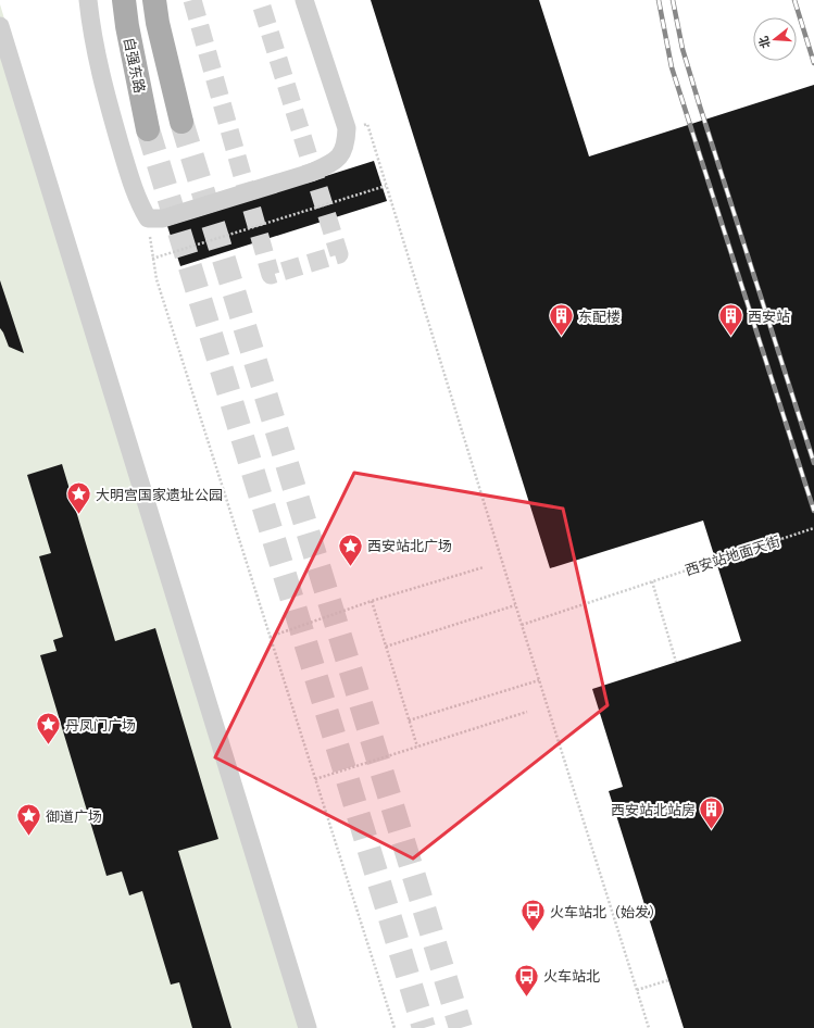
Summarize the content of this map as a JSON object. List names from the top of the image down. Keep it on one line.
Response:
{"streets":{"main road":["自强东路"],"path":["西安站地面天街"]},"places":{"building":["东配楼","西安站","西安站北站房"],"place":["大明宫国家遗址公园","西安站北广场","丹凤门广场","御道广场"],"bus stop":["火车站北（始发）","火车站北"]},"north":"left"}
